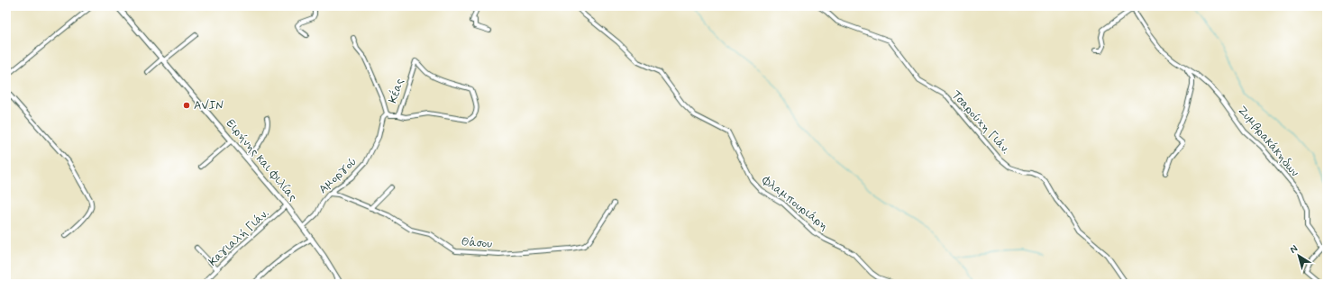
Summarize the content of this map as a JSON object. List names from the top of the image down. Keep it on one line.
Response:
{"streets":{"street":["Κέας","Τσαρούχη Γιάν.","Ζυμβρακάκηδων","Ειρήνης και Φιλίας","Αμοργού","Φλαμπουριάρη","Καγιαλή Γιάν.","Θάσου"]},"crossings":[["Κέας","Αμοργού"],["Ειρήνης και Φιλίας","Αμοργού"],["Ειρήνης και Φιλίας","Καγιαλή Γιάν."],["Αμοργού","Θάσου"]],"places":["AVIN"],"north":"top left"}
